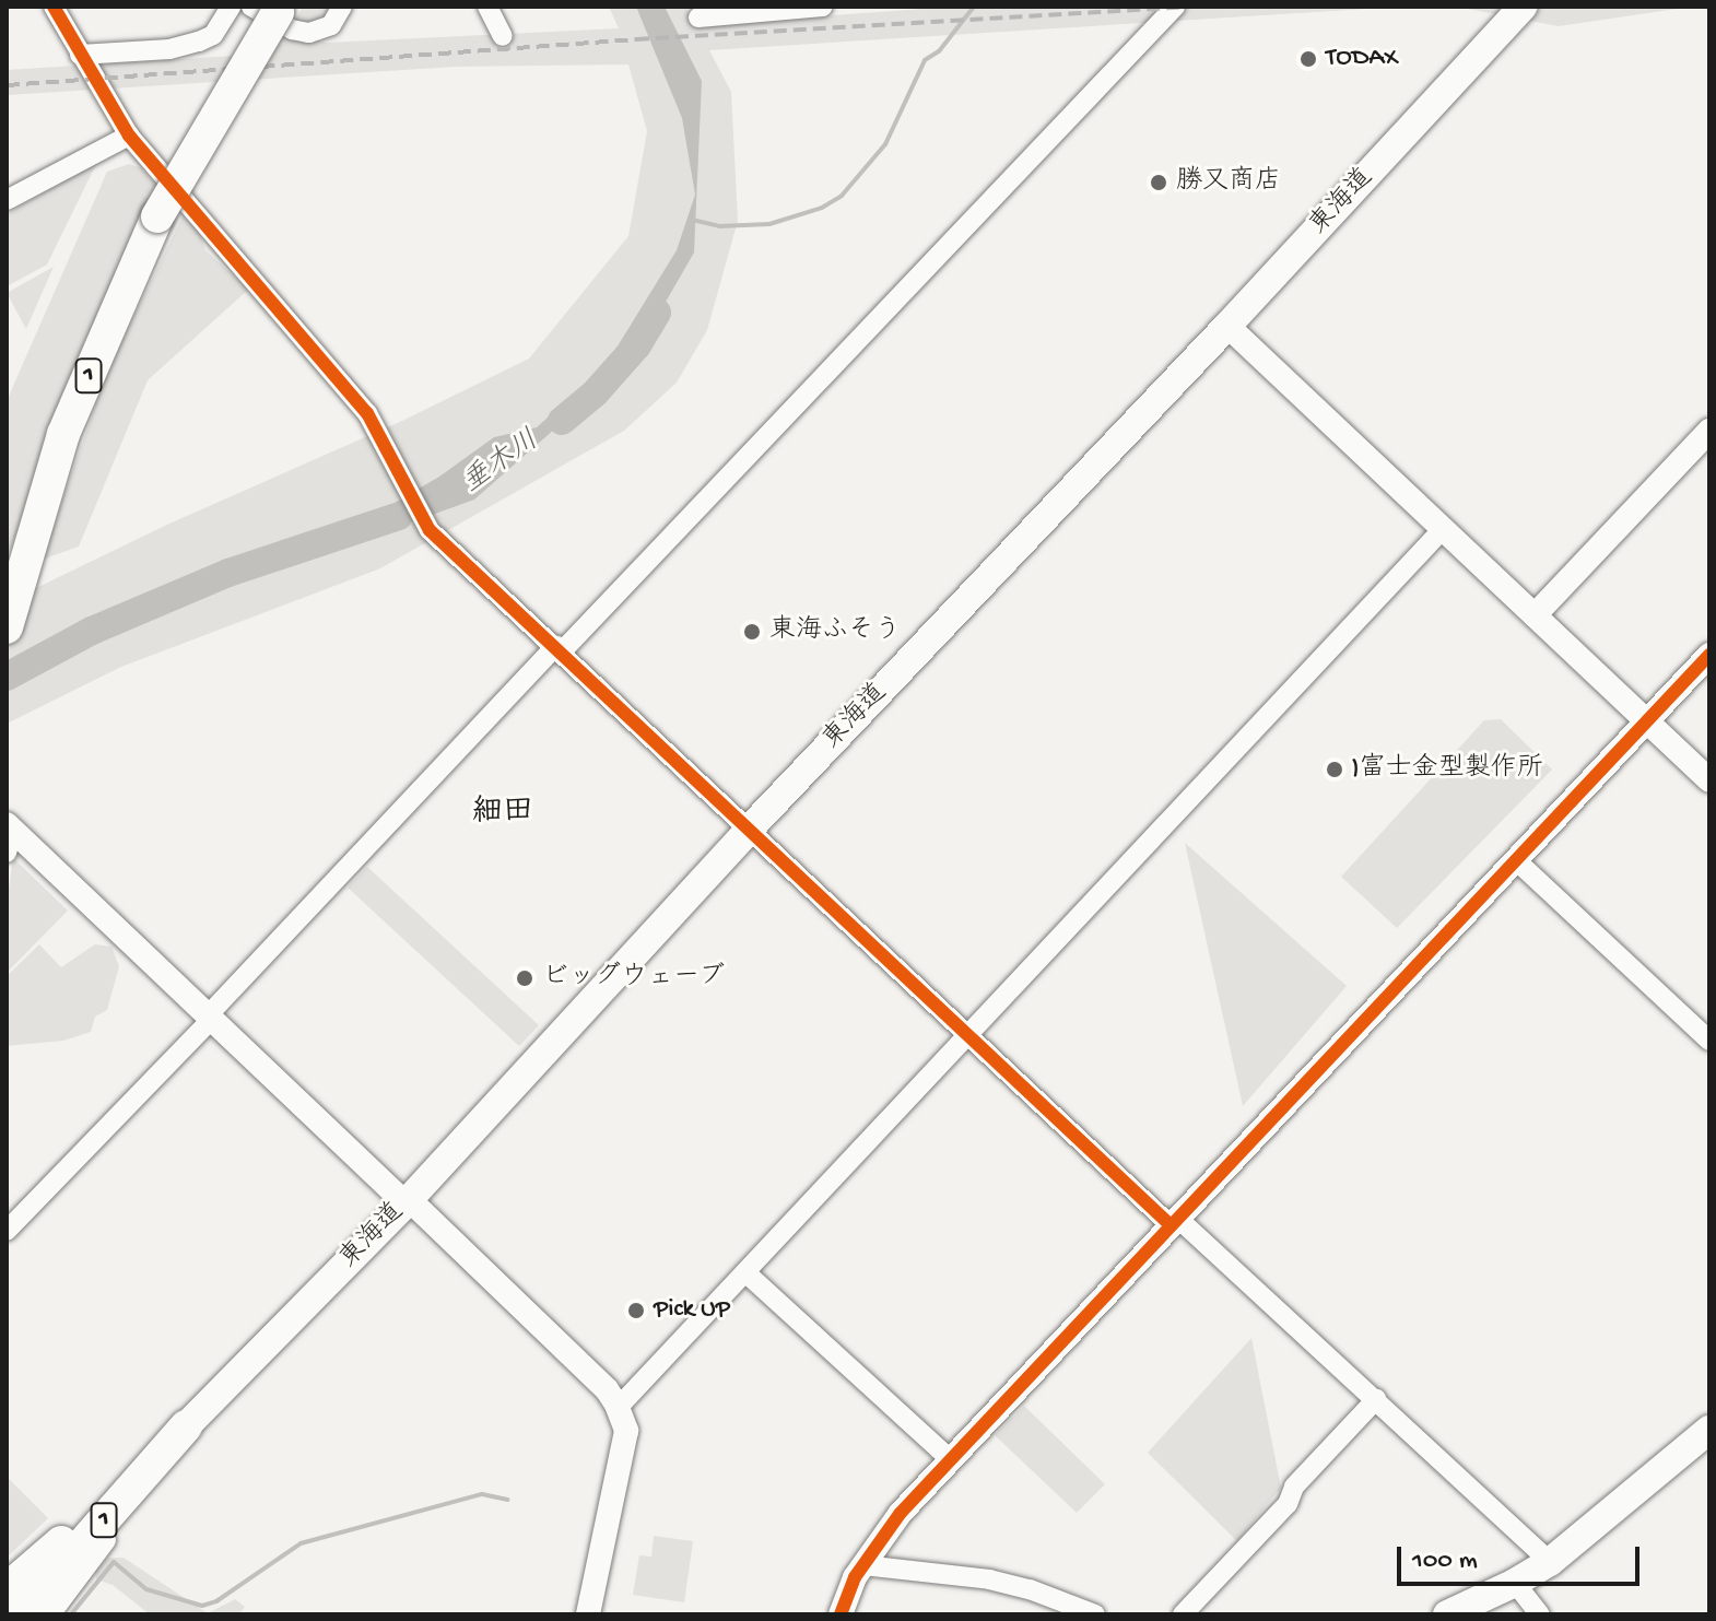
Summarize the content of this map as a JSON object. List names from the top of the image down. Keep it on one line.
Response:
{"streets":{"highway":["1"],"main road":["東海道"]},"crossings":[["東海道","1"]],"districts":["細田"],"water":["垂木川"],"places":["TODAX","勝又商店","東海ふそう",")富士金型製作所","ビッグウェーブ","Pick UP"],"scale_bar":"100 m"}
